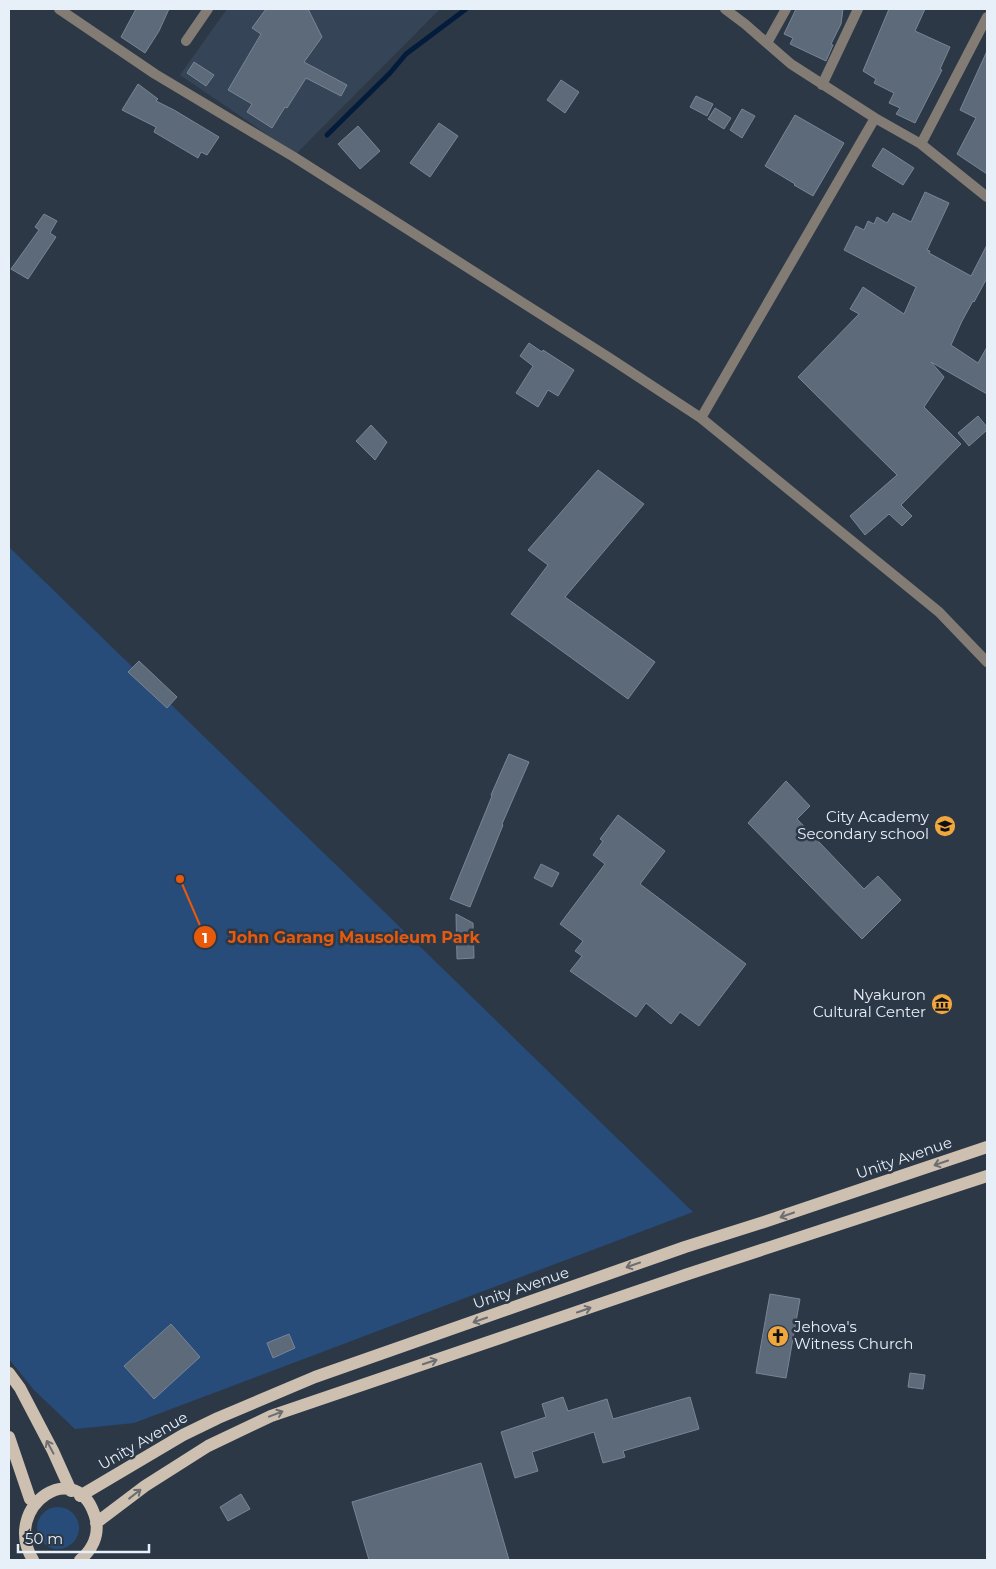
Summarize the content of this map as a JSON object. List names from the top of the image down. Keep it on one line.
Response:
{"streets":{"main road":["Unity Avenue"]},"places":{"school or university":["City Academy Secondary school"],"other":["John Garang Mausoleum Park"],"museum":["Nyakuron Cultural Center"],"church":["Jehova's Witness Church"]},"scale_bar":"50 m"}
